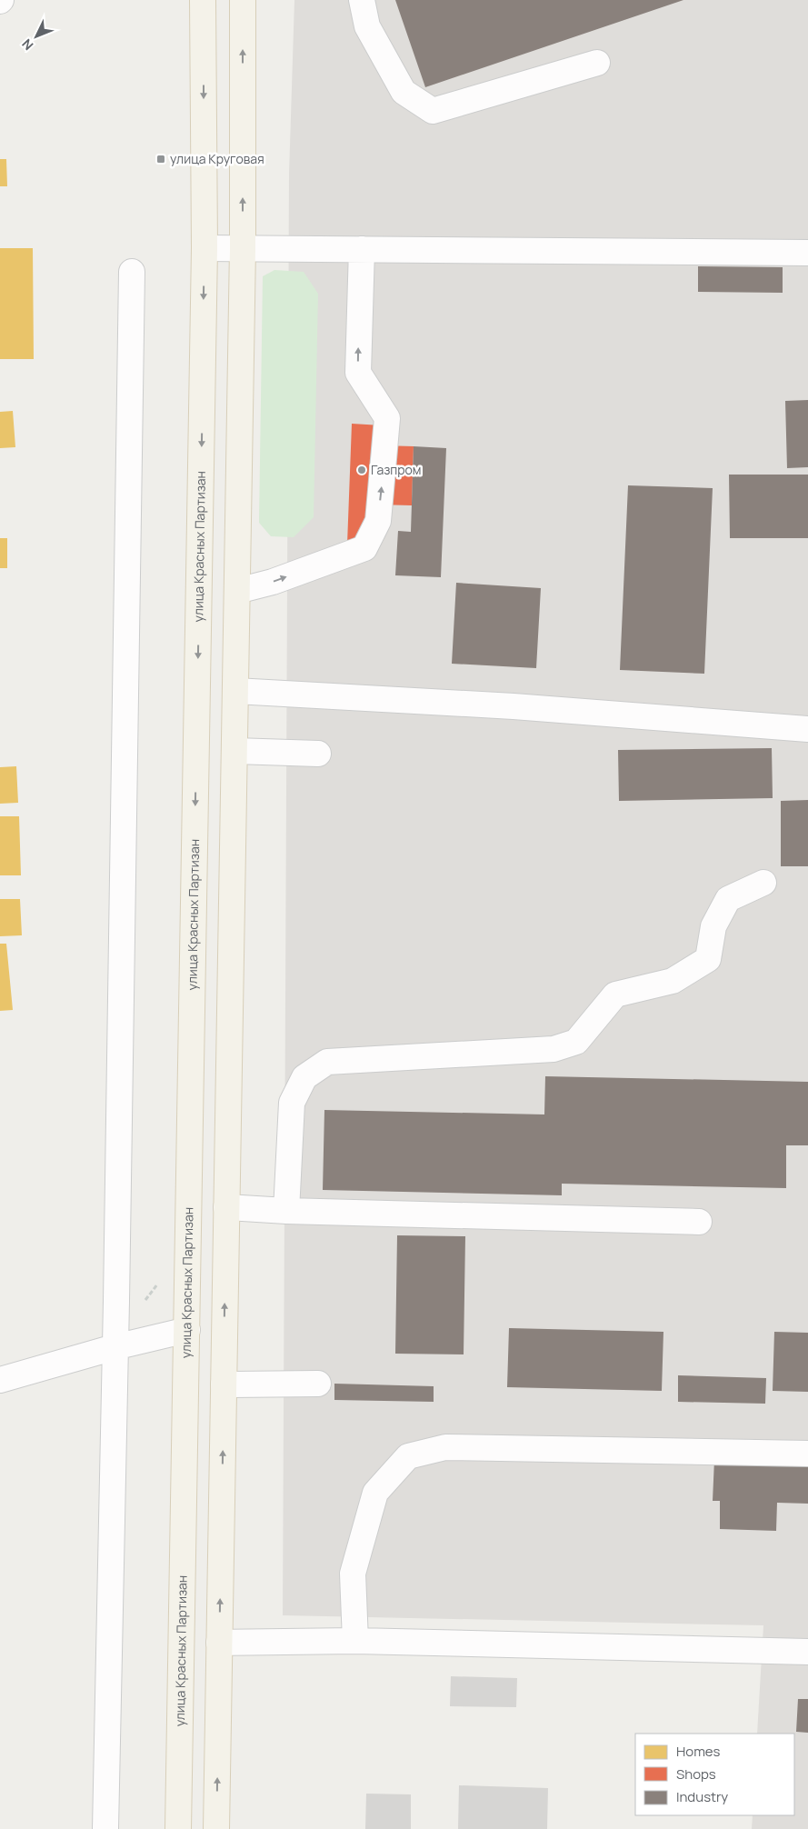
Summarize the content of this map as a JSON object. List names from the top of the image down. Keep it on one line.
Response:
{"streets":{"main road":["улица Красных Партизан"]},"places":{"transit":["улица Круговая"],"other":["Газпром"]},"legend":["Homes","Shops","Industry"],"north":"bottom left"}
